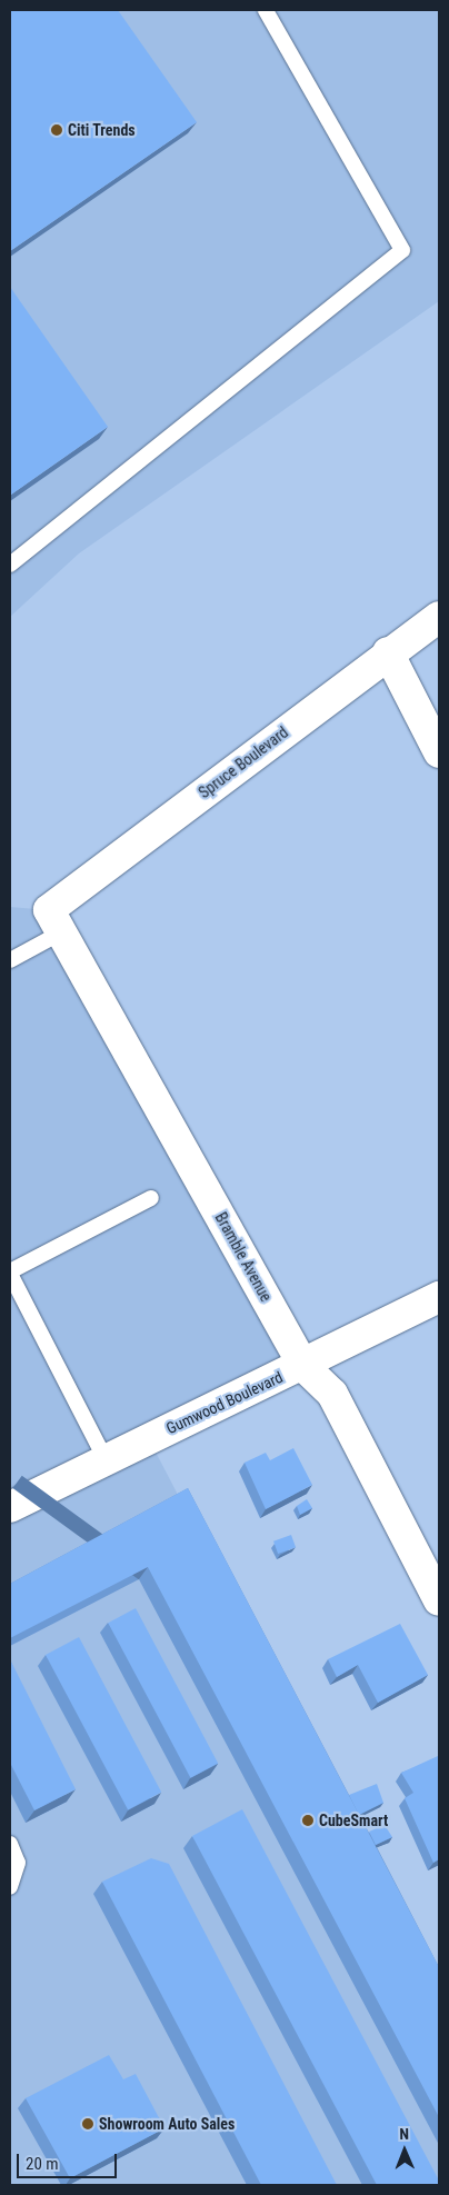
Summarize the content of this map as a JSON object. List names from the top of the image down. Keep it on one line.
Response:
{"streets":{"street":["Spruce Boulevard","Bramble Avenue","Gumwood Boulevard"]},"crossings":[["Spruce Boulevard","Bramble Avenue"],["Bramble Avenue","Gumwood Boulevard"]],"places":["Citi Trends","CubeSmart","Showroom Auto Sales"],"scale_bar":"20 m","north":"top"}
